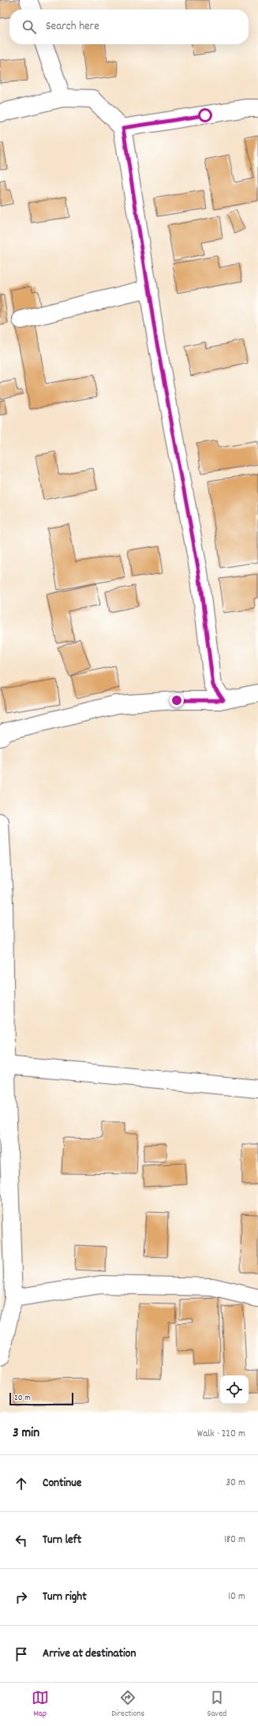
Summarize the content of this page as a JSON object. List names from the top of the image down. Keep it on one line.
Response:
{"scale_bar":"20 m","page":{"search":"Search here","scale":"20 m","heading":["3 min","Walk · 220 m"],"list":[["Continue","30 m"],["Turn left","180 m"],["Turn right","10 m"],"Arrive at destination"],"nav":["Map","Directions","Saved"]}}
